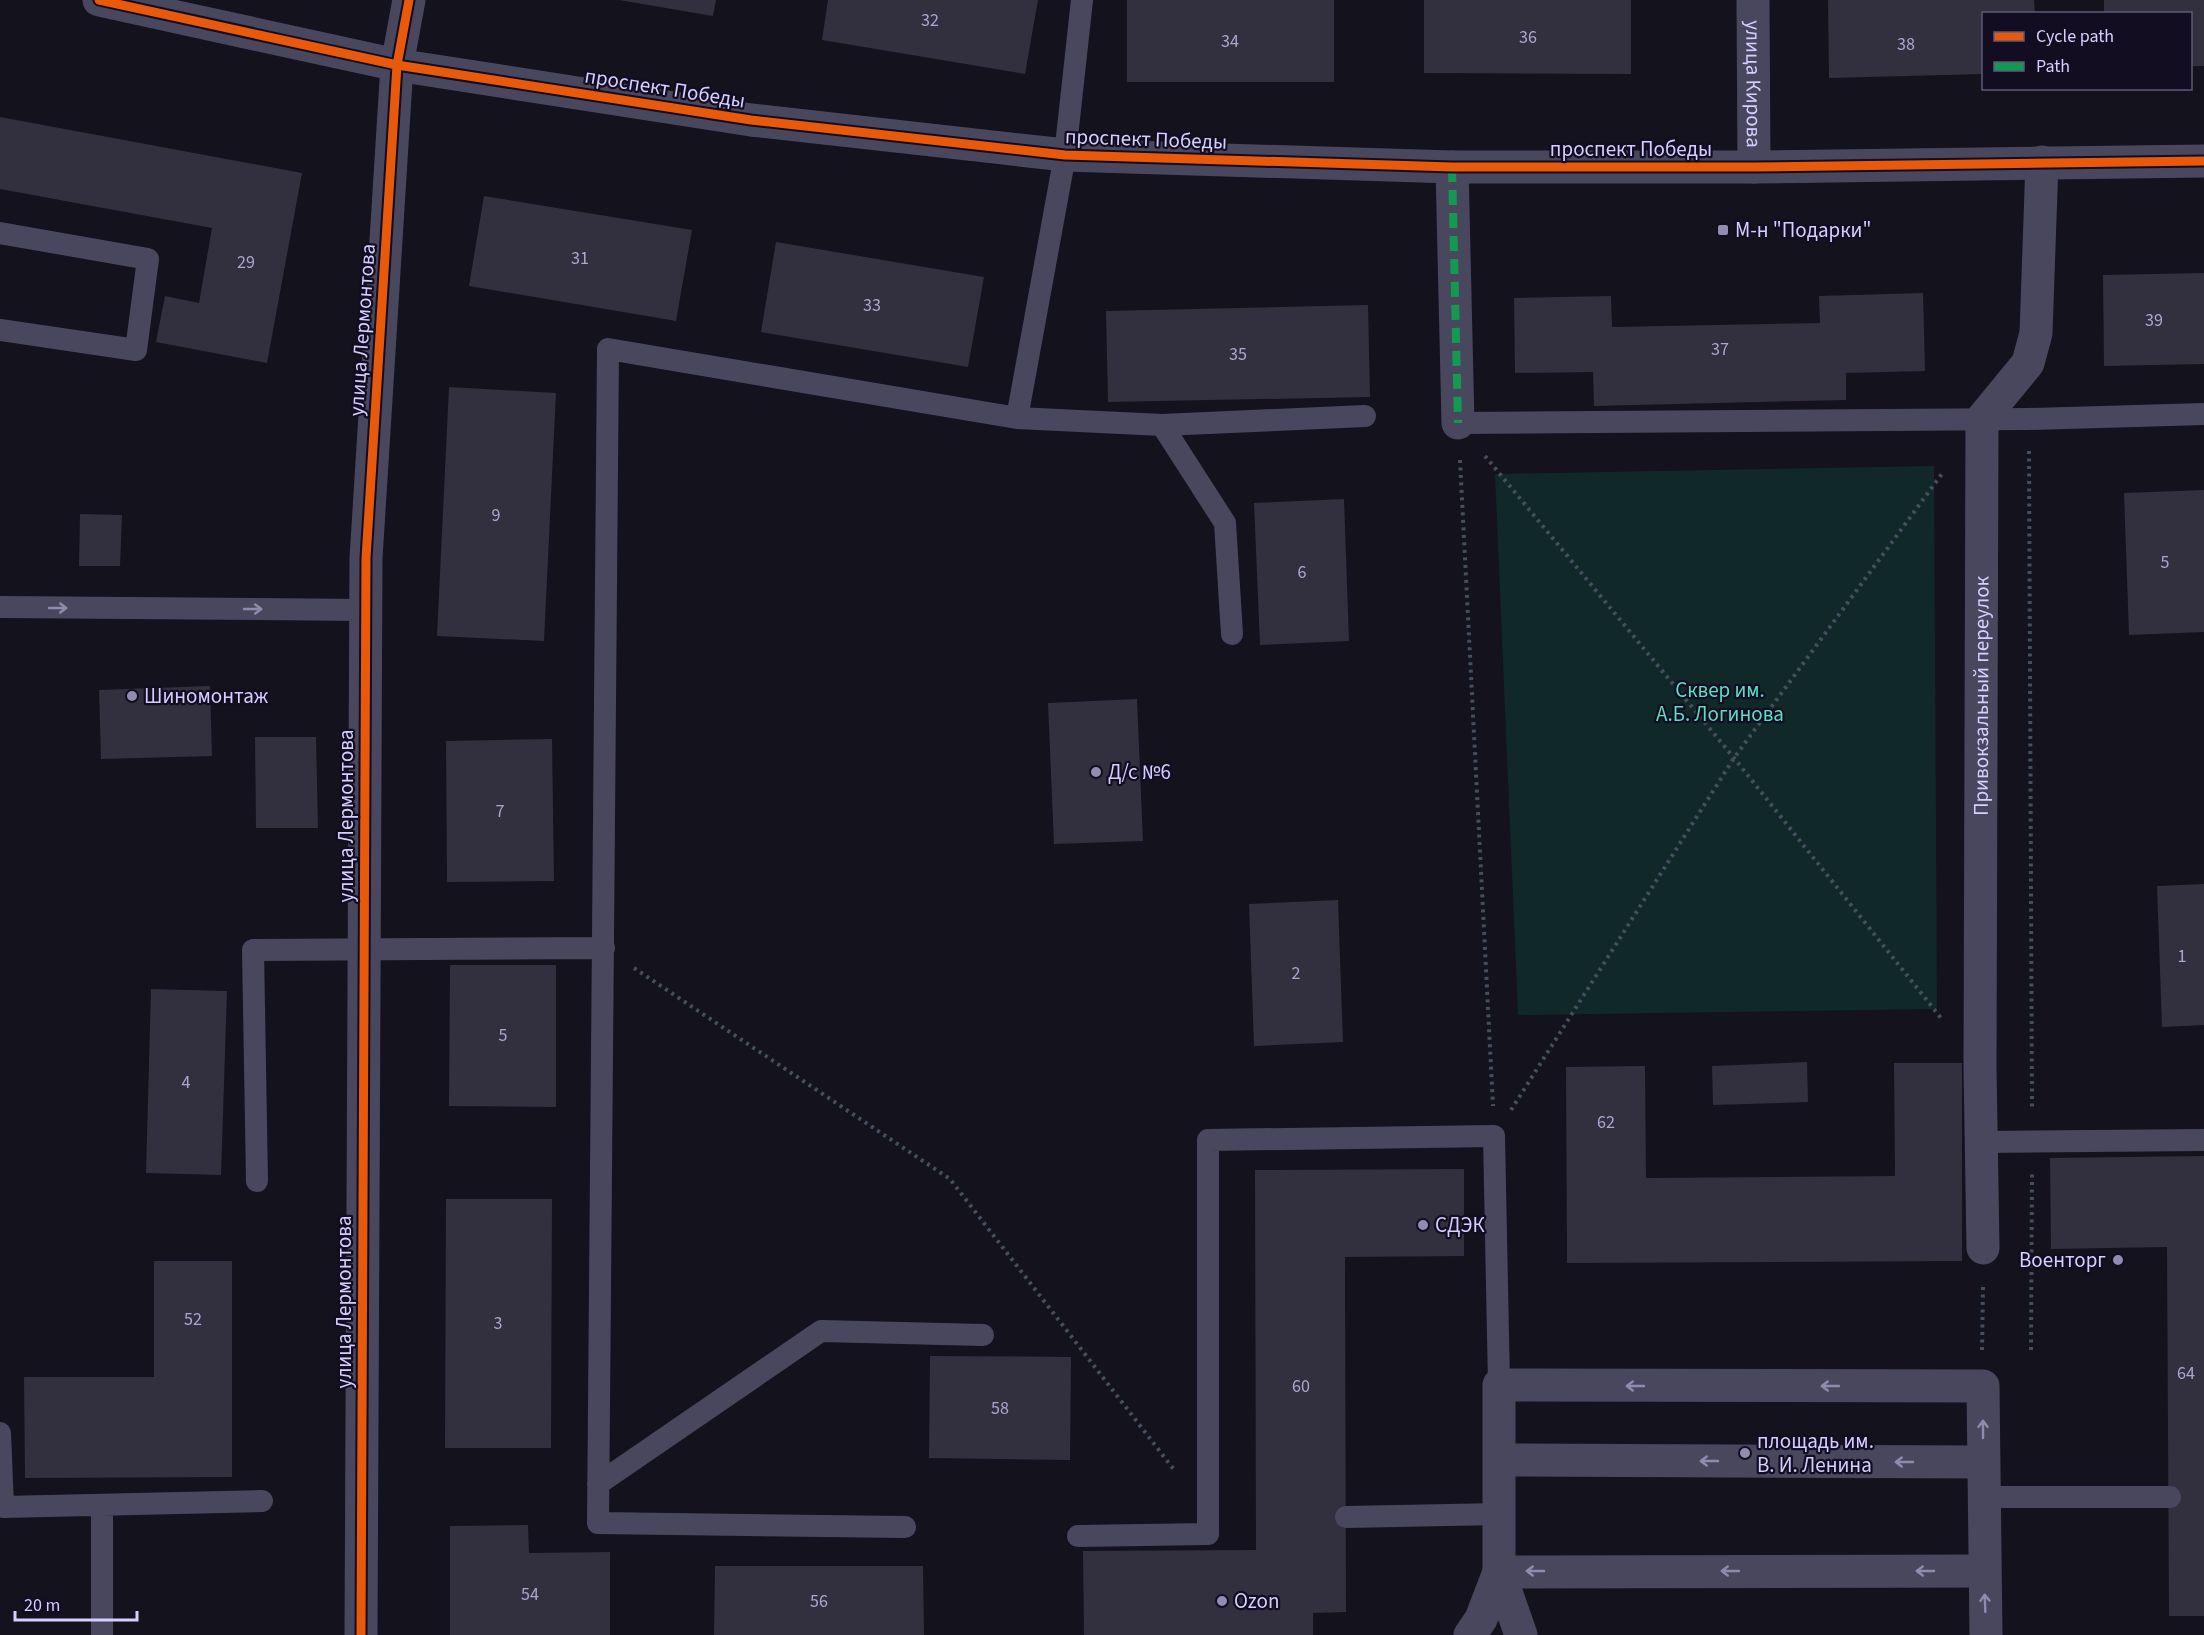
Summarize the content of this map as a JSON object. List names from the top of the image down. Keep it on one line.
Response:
{"streets":{"street":["улица Кирова","проспект Победы","улица Лермонтова","Привокзальный переулок"]},"crossings":[["улица Кирова","проспект Победы"],["проспект Победы","улица Лермонтова"]],"parks":["Сквер им. А.Б. Логинова"],"places":{"transit":["М-н \"Подарки\""],"other":["Шиномонтаж","Д/с №6","СДЭК","Военторг","площадь им. В. И. Ленина","Ozon"]},"house_numbers":["32","36","34","38","31","29","33","39","37","35","9","5","6","7","1","2","5","4","62","52","3","64","60","58","54","56"],"legend":["Cycle path","Path"],"scale_bar":"20 m"}
